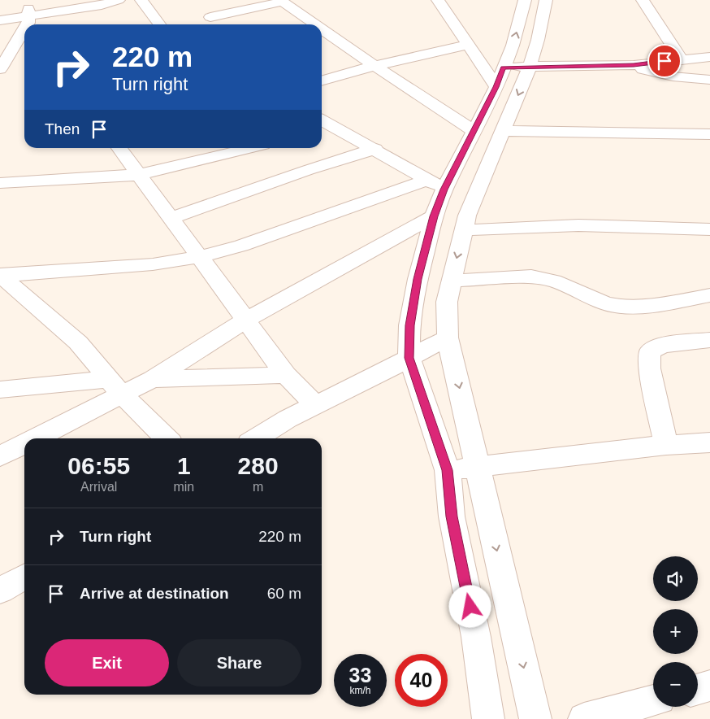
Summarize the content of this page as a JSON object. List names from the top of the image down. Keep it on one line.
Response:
{"page":{"turn":["220 m","Turn right"],"then":"Then","eta":["06:55","Arrival","1","min","280","m"],"list":[{"name":"Turn right","value":"220 m"},{"name":"Arrive at destination","value":"60 m"}],"map_buttons":["+","−"],"buttons":["Exit","Share"],"speed":"33 km/h","limit":"40"}}
